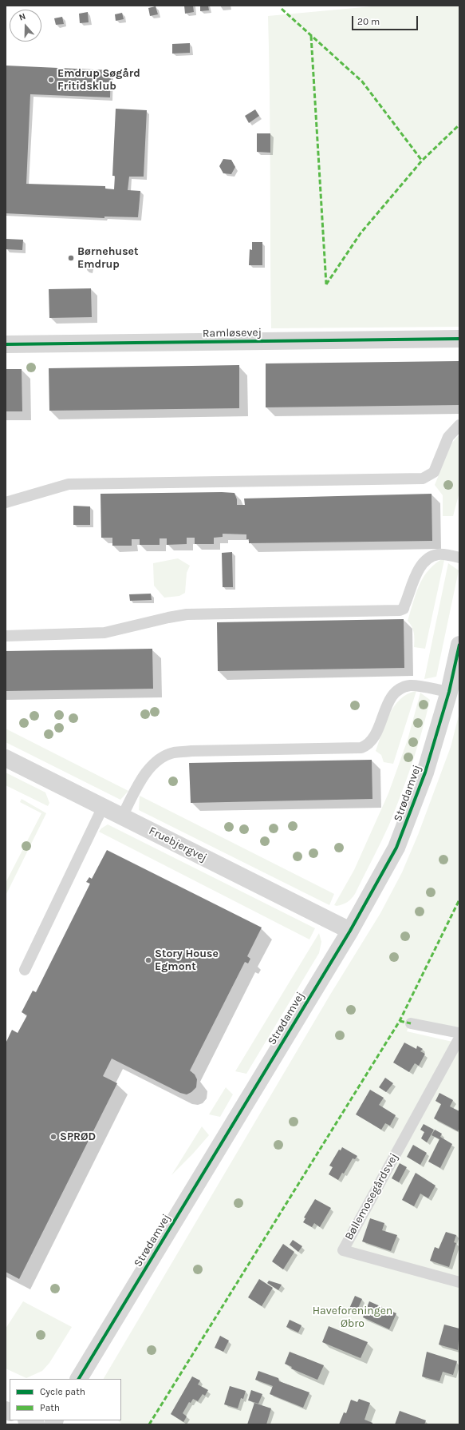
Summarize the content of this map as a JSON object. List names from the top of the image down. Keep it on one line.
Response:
{"streets":{"street":["Ramløsevej","Strødamvej","Fruebjergvej"],"lane":["Bøllemosegårdsvej"]},"crossings":[["Strødamvej","Fruebjergvej"]],"parks":["Haveforeningen Øbro"],"places":["Emdrup Søgård Fritidsklub","Børnehuset Emdrup","Story House Egmont","SPRØD"],"legend":["Cycle path","Path"],"scale_bar":"20 m","north":"top"}
